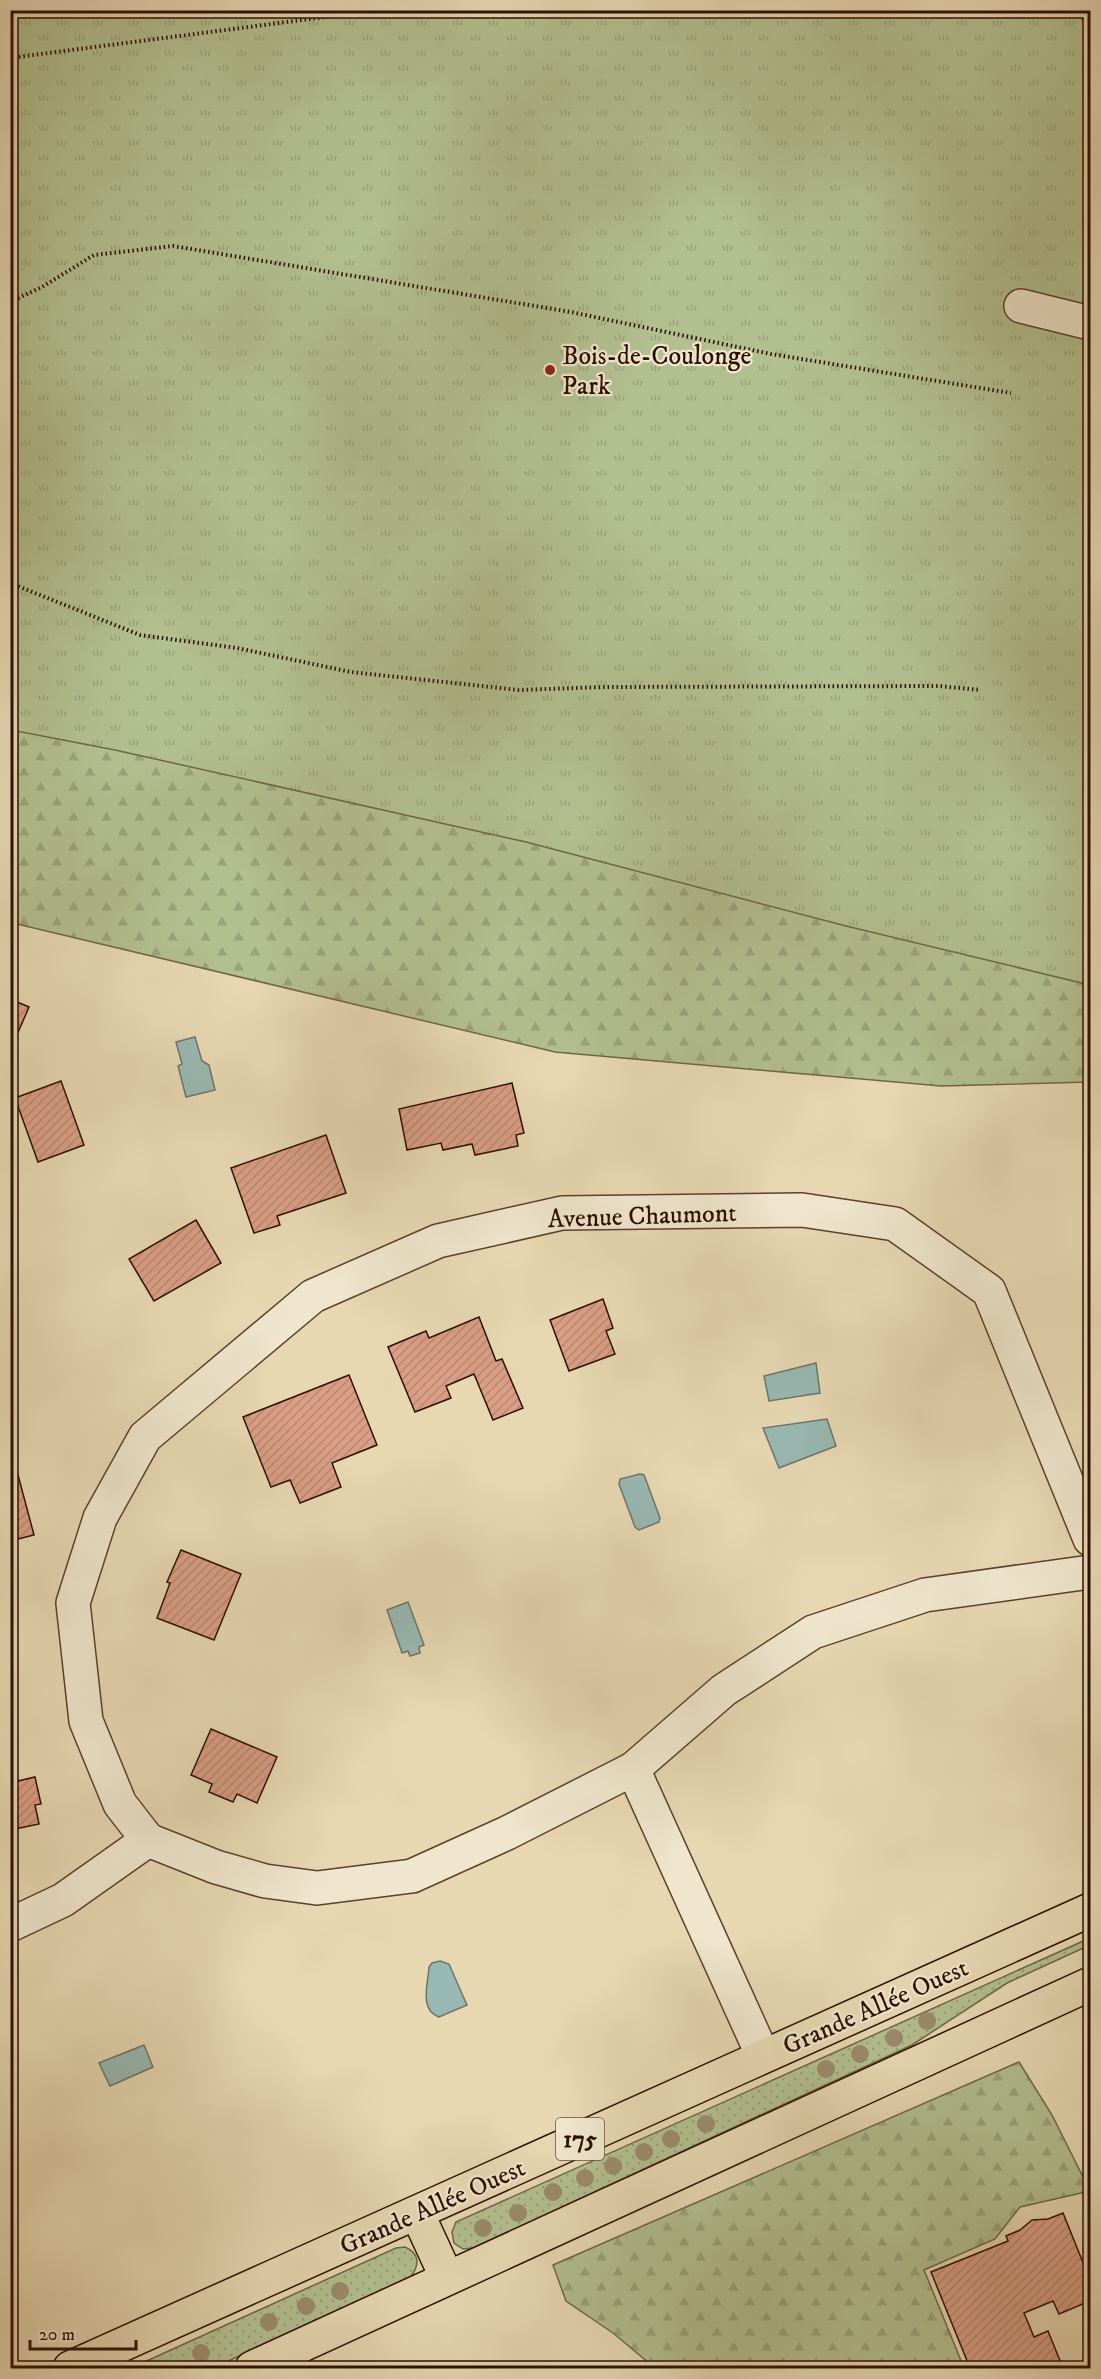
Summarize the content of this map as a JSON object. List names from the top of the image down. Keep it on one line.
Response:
{"streets":{"main road":["Grande Allée Ouest","175"],"street":["Avenue Chaumont"]},"places":["Bois-de-Coulonge Park"],"scale_bar":"20 m"}
